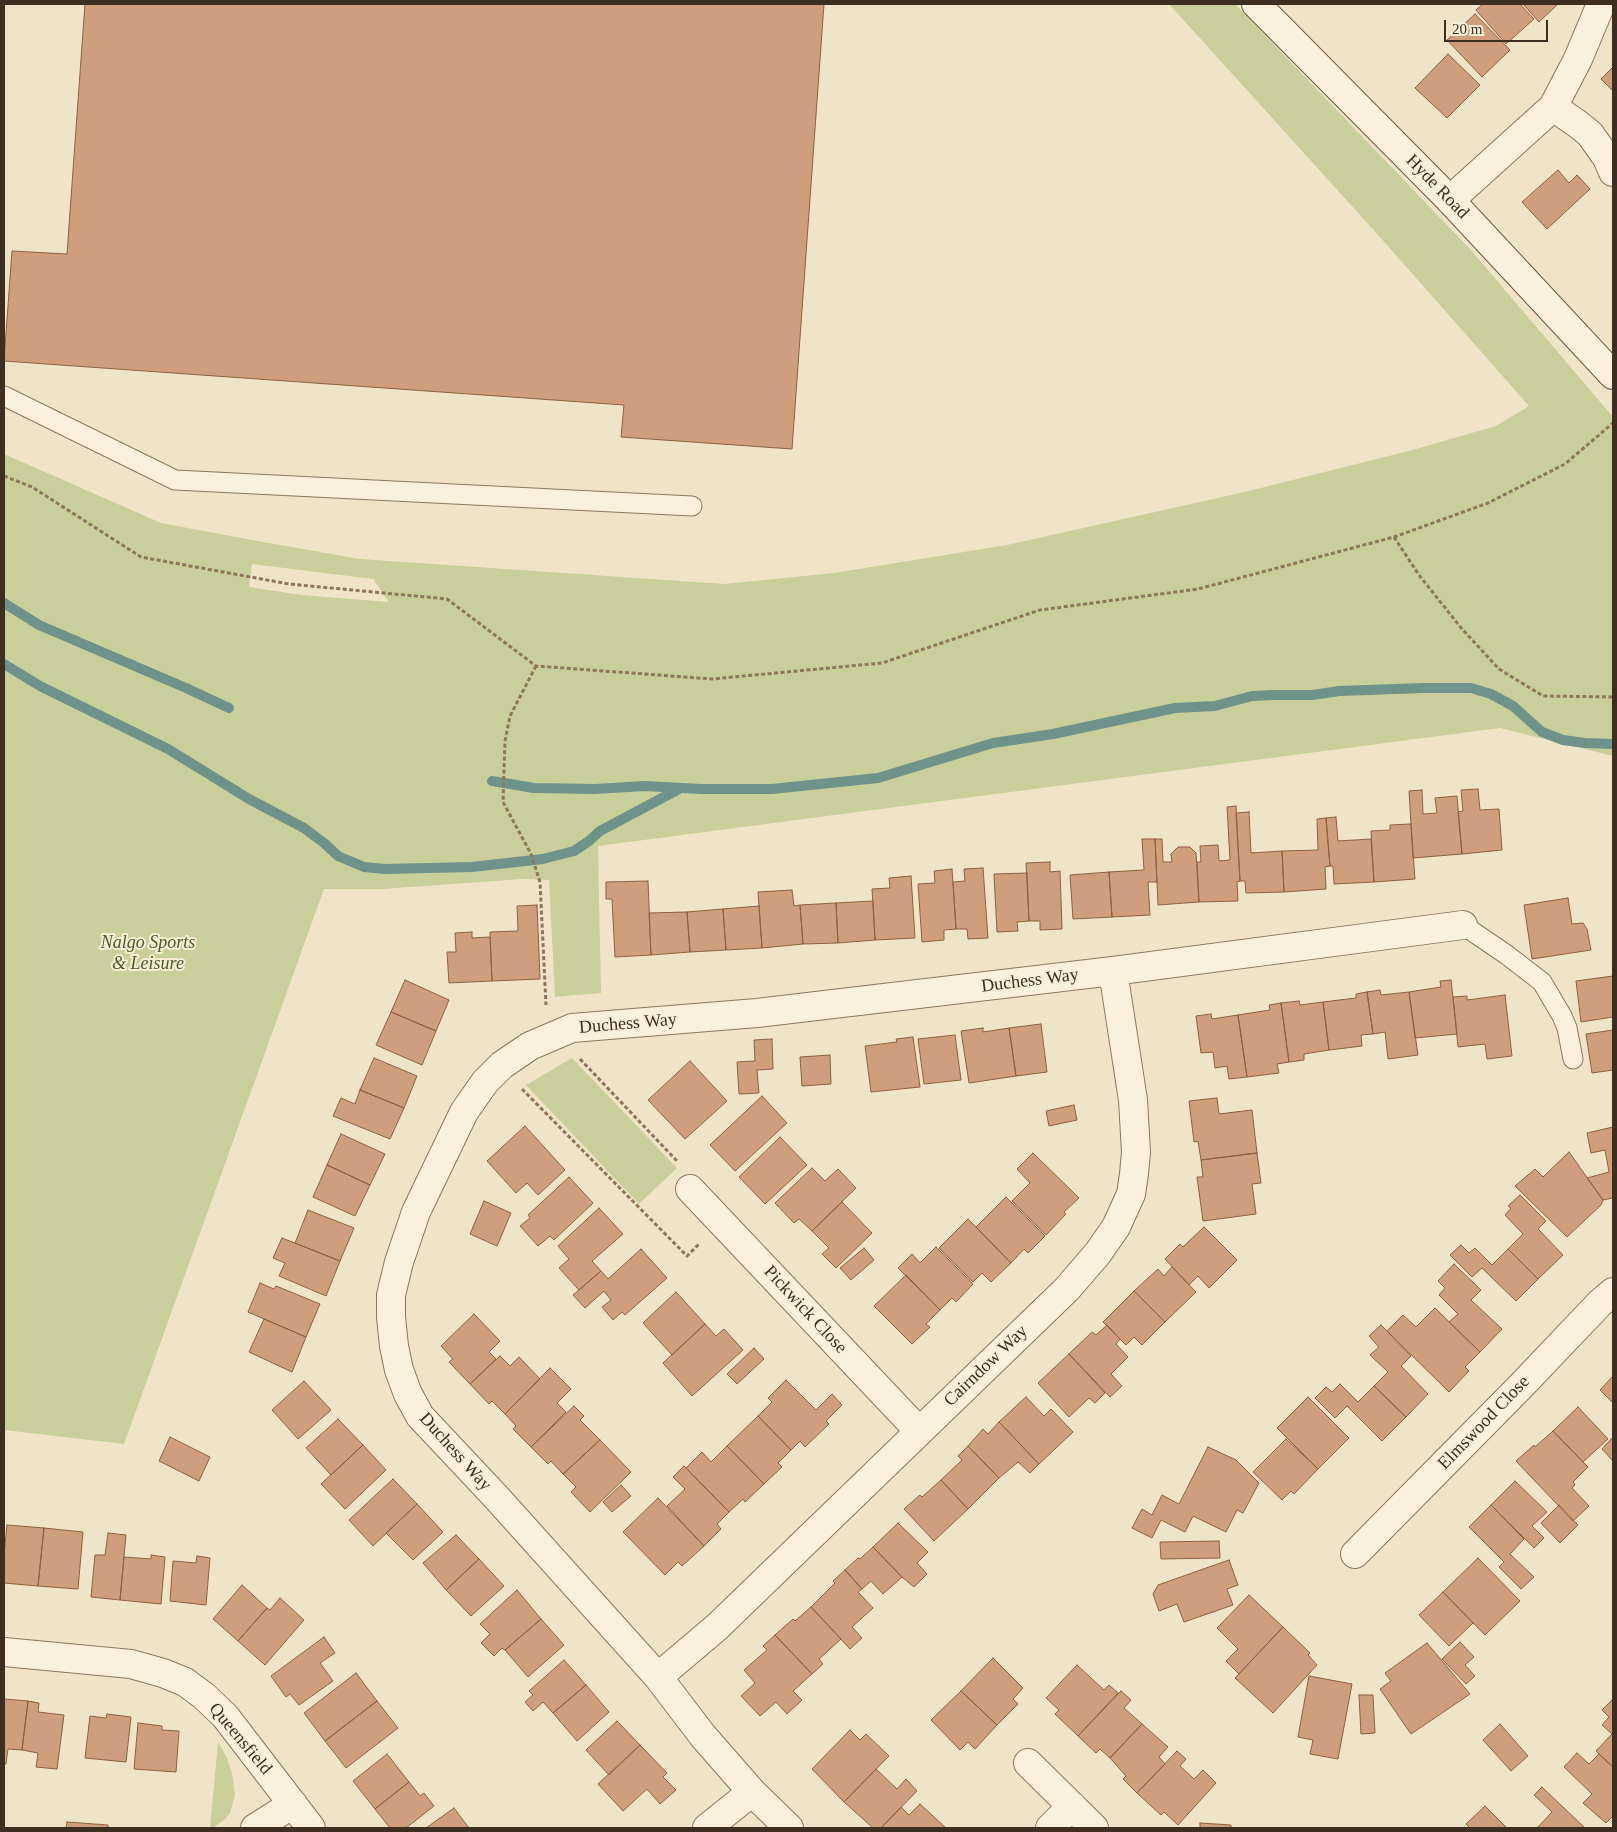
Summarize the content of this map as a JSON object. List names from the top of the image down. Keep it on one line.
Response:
{"streets":{"street":["Hyde Road","Duchess Way","Pickwick Close","Cairndow Way","Elmswood Close","Queensfield"]},"crossings":[["Duchess Way","Cairndow Way"],["Pickwick Close","Cairndow Way"]],"parks":["Nalgo Sports & Leisure"],"scale_bar":"20 m"}
